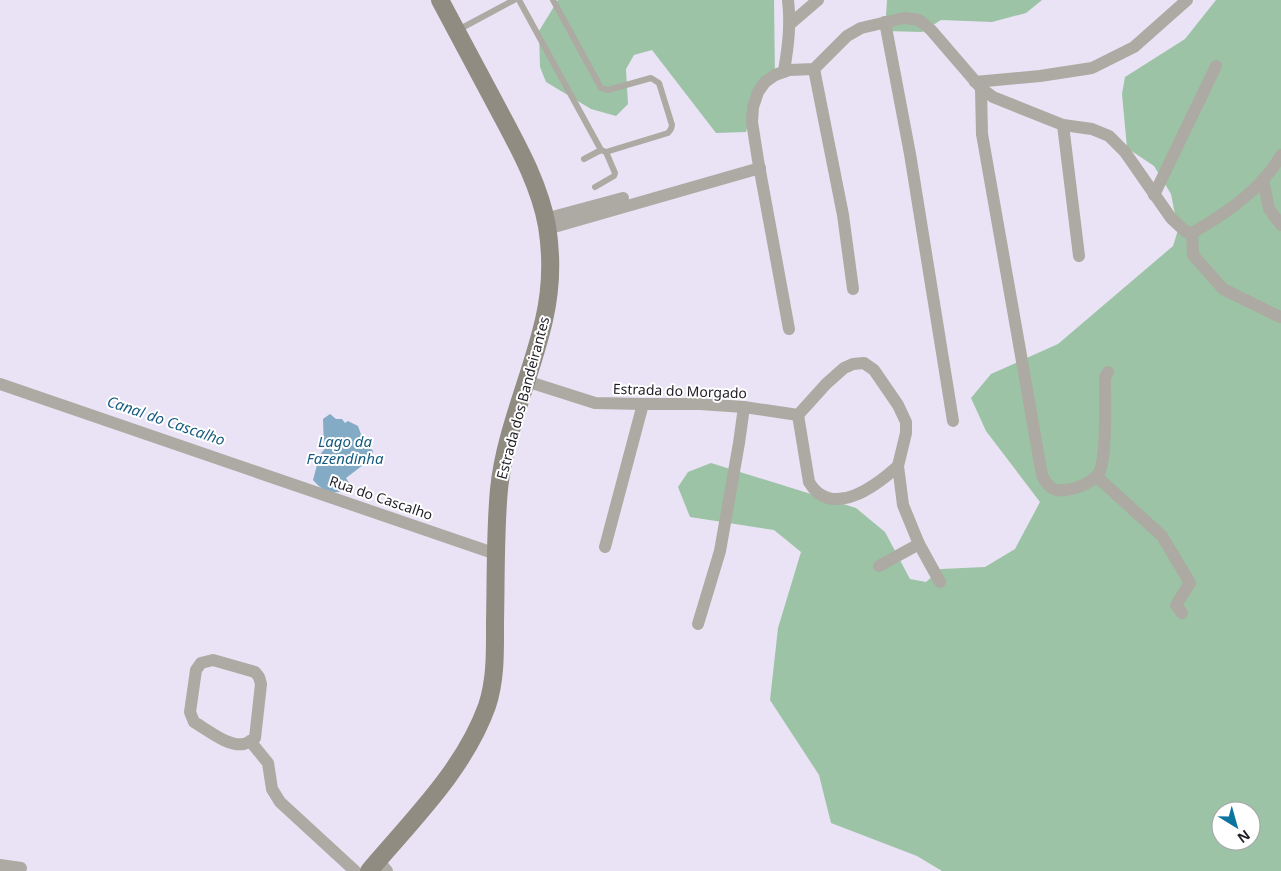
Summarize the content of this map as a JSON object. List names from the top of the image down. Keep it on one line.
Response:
{"streets":{"main road":["Estrada dos Bandeirantes"],"street":["Estrada do Morgado","Rua do Cascalho"]},"crossings":[["Estrada do Morgado","Estrada dos Bandeirantes"],["Estrada dos Bandeirantes","Rua do Cascalho"]],"water":["Canal do Cascalho","Lago da Fazendinha"],"north":"bottom right"}
